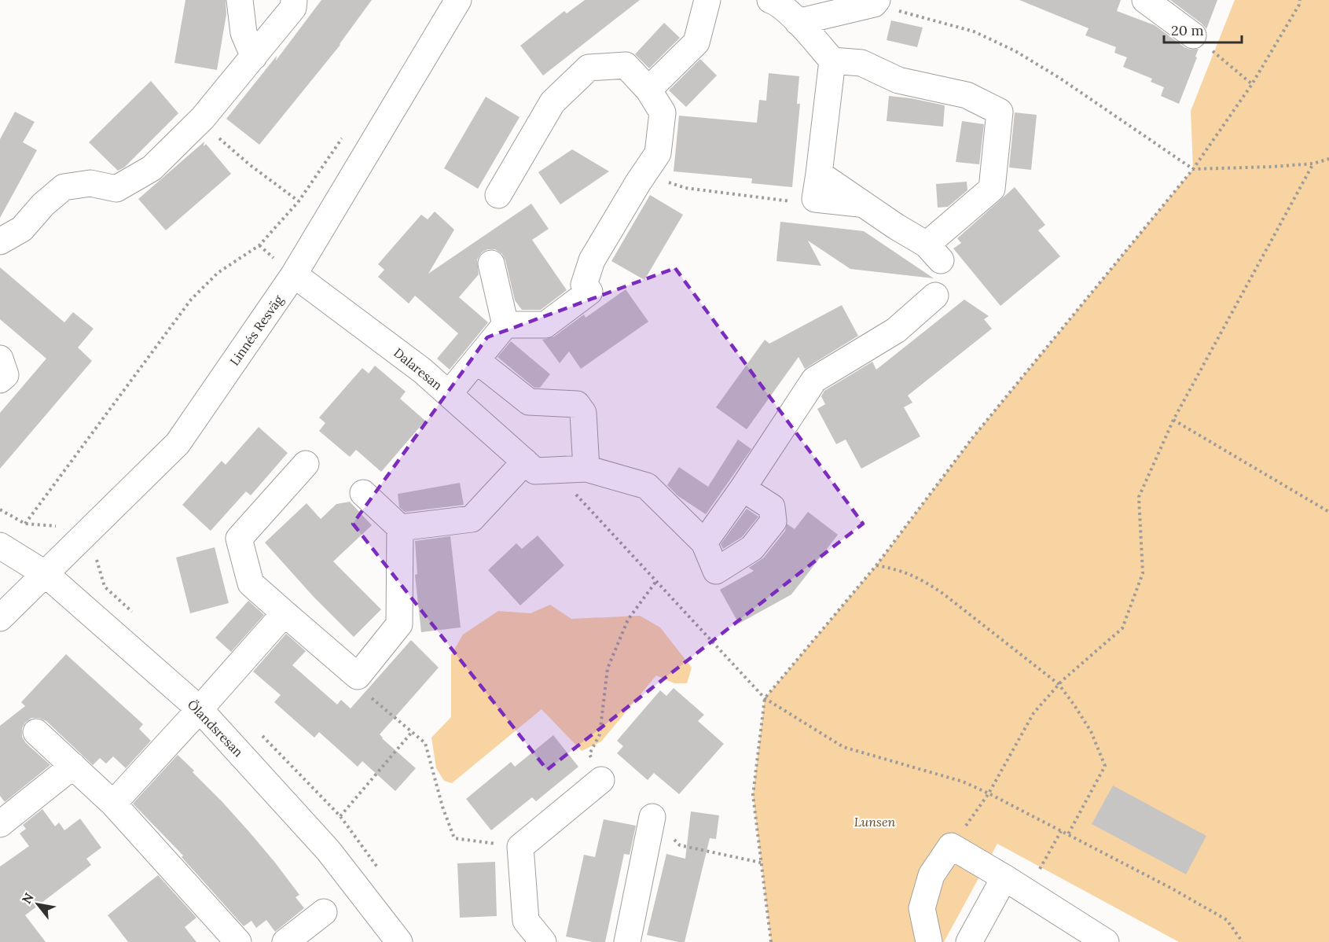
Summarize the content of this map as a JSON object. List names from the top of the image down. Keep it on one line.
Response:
{"streets":{"street":["Linnés Resväg","Dalaresan","Ölandsresan"]},"crossings":[["Linnés Resväg","Dalaresan"],["Linnés Resväg","Ölandsresan"]],"parks":["Lunsen"],"scale_bar":"20 m","north":"top left"}
